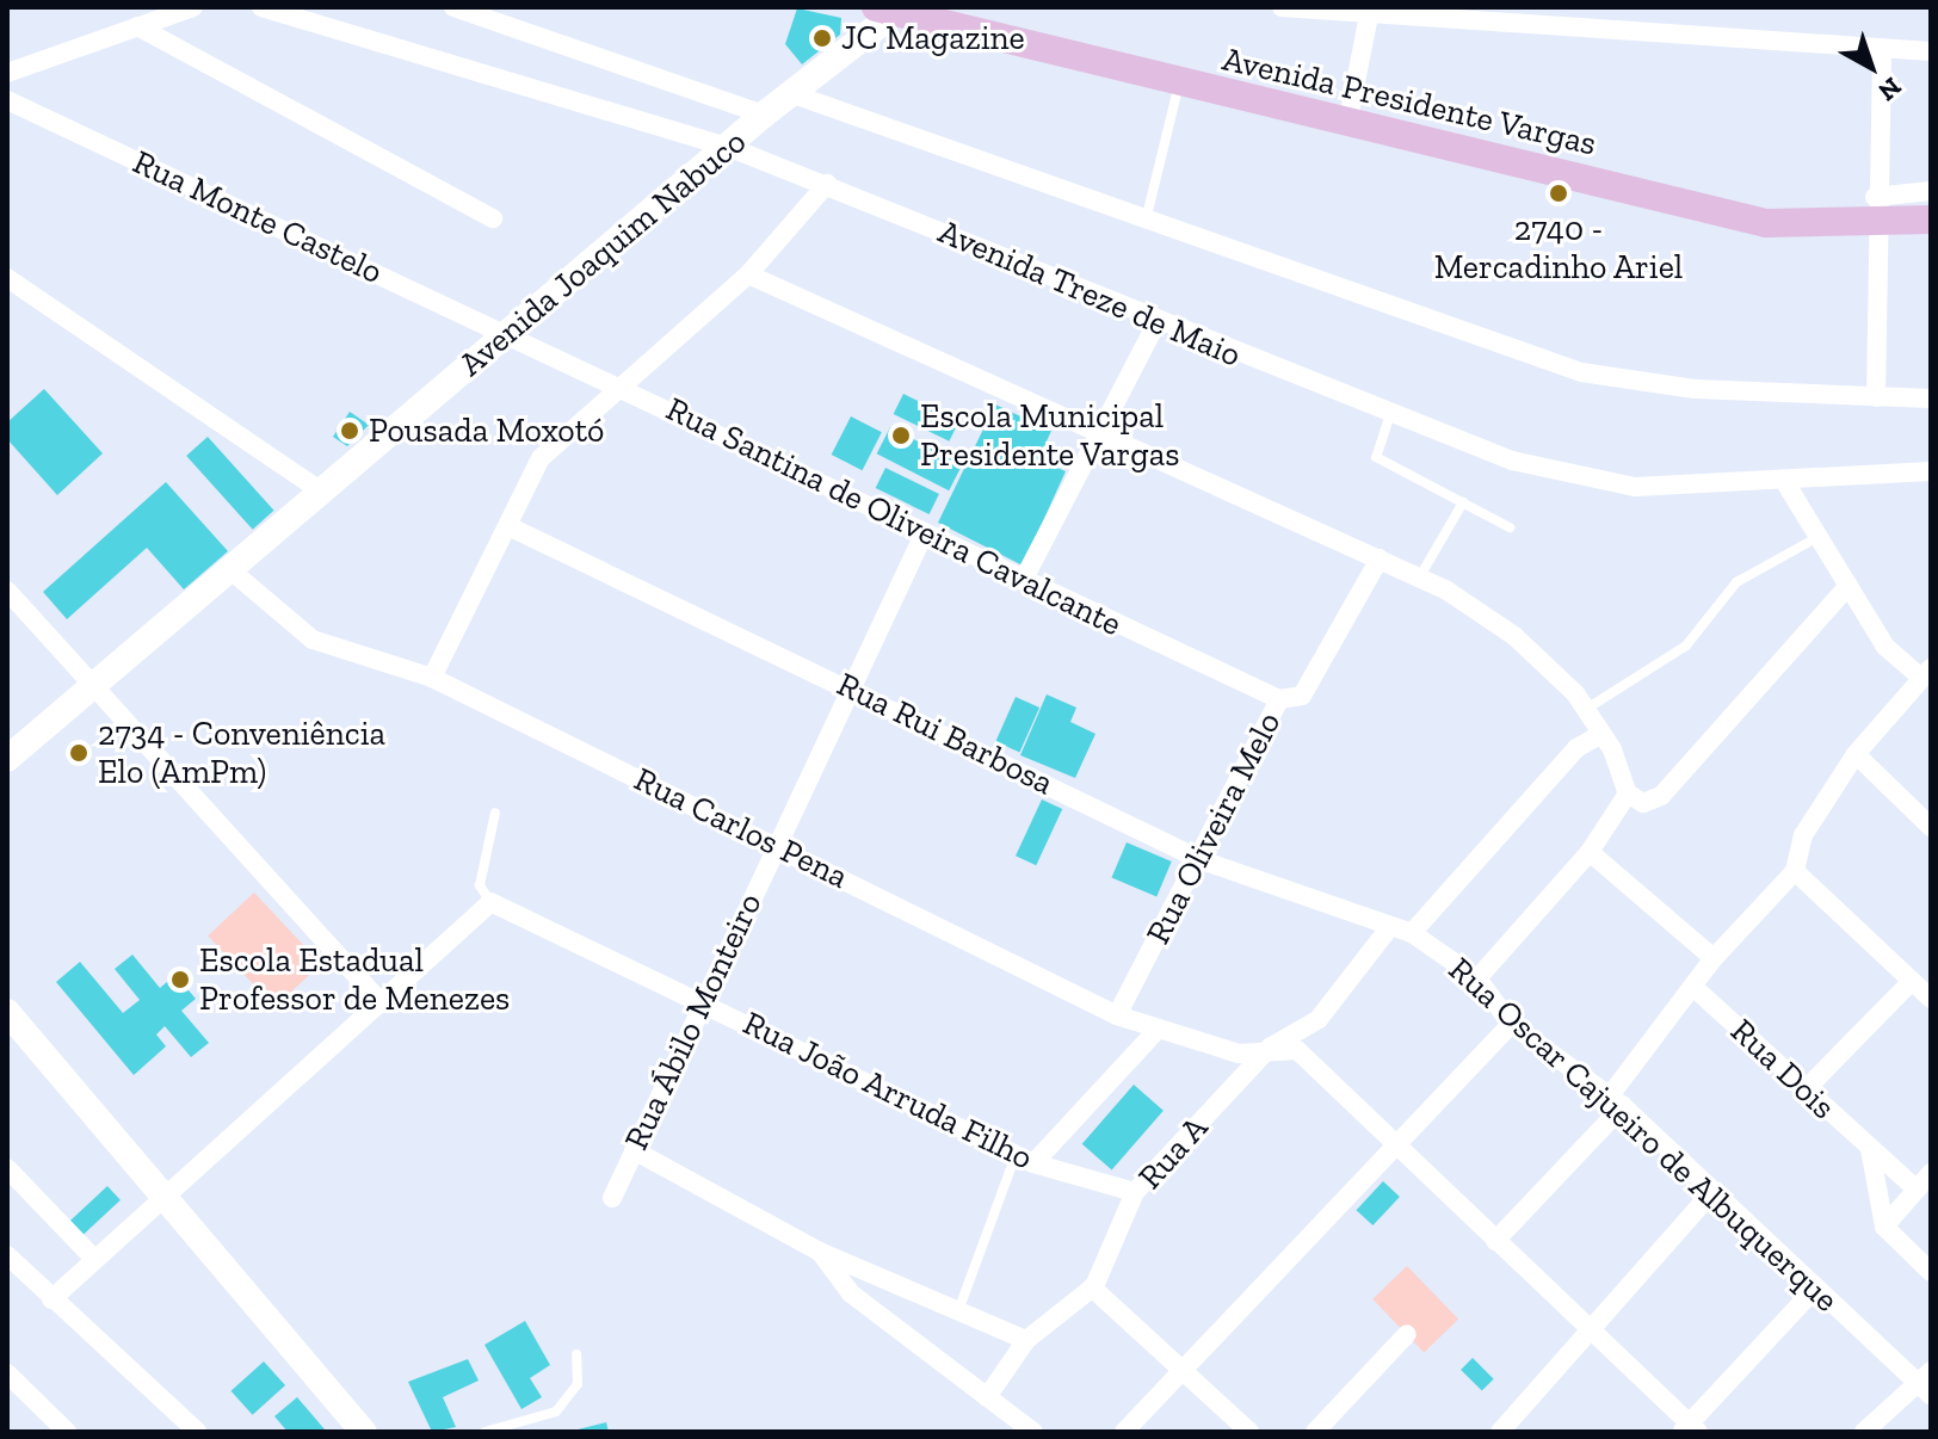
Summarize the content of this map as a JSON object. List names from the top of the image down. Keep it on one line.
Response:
{"streets":{"main road":["Avenida Presidente Vargas","Avenida Joaquim Nabuco"],"street":["Rua Monte Castelo","Avenida Treze de Maio","Rua Santina de Oliveira Cavalcante","Rua Rui Barbosa","Rua Carlos Pena","Rua Oliveira Melo","Rua Ábilo Monteiro","Rua Dois","Rua João Arruda Filho","Rua Oscar Cajueiro de Albuquerque","Rua A"]},"crossings":[["Avenida Presidente Vargas","Avenida Joaquim Nabuco"],["Rua Monte Castelo","Avenida Joaquim Nabuco"],["Rua Monte Castelo","Rua Santina de Oliveira Cavalcante"],["Avenida Joaquim Nabuco","Avenida Treze de Maio"],["Avenida Joaquim Nabuco","Rua Santina de Oliveira Cavalcante"],["Avenida Joaquim Nabuco","Rua Carlos Pena"],["Rua Santina de Oliveira Cavalcante","Rua Oliveira Melo"],["Rua Santina de Oliveira Cavalcante","Rua Ábilo Monteiro"],["Rua Rui Barbosa","Rua Oliveira Melo"],["Rua Rui Barbosa","Rua Ábilo Monteiro"],["Rua Rui Barbosa","Rua Oscar Cajueiro de Albuquerque"],["Rua Rui Barbosa","Rua A"],["Rua Carlos Pena","Rua Oliveira Melo"],["Rua Carlos Pena","Rua Ábilo Monteiro"],["Rua Carlos Pena","Rua A"],["Rua Ábilo Monteiro","Rua João Arruda Filho"],["Rua João Arruda Filho","Rua A"],["Rua Oscar Cajueiro de Albuquerque","Rua A"]],"places":["JC Magazine","2740 - Mercadinho Ariel","Pousada Moxotó","Escola Municipal Presidente Vargas","2734 - Conveniência Elo (AmPm)","Escola Estadual Professor de Menezes"],"north":"bottom right"}
